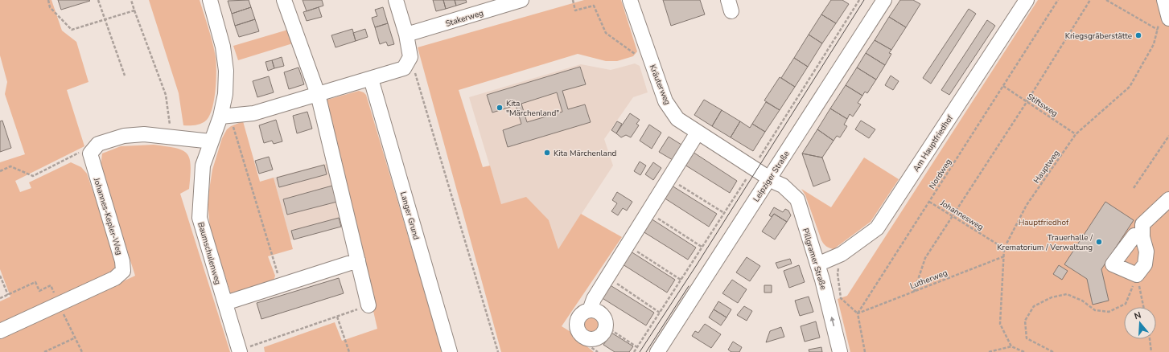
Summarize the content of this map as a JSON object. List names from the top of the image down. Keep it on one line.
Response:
{"streets":{"street":["Stakerweg","Kräuterweg","Am Hauptfriedhof","Leipziger Straße","Langer Grund","Johannes-Kepler-Weg","Baumschulenweg","Pillgramer Straße"],"path":["Stiftsweg","Hauptweg","Nordweg","Johannesweg","Lutherweg"]},"crossings":[["Kräuterweg","Leipziger Straße"],["Kräuterweg","Pillgramer Straße"],["Stiftsweg","Hauptweg"],["Stiftsweg","Nordweg"],["Am Hauptfriedhof","Pillgramer Straße"],["Hauptweg","Johannesweg"],["Hauptweg","Lutherweg"],["Nordweg","Johannesweg"],["Nordweg","Lutherweg"],["Leipziger Straße","Pillgramer Straße"]],"one_way":["Pillgramer Straße"],"parks":["Hauptfriedhof"],"places":["Kriegsgräberstätte","Kita \"Märchenland\"","Kita Märchenland","Trauerhalle / Krematorium / Verwaltung"],"north":"top"}
